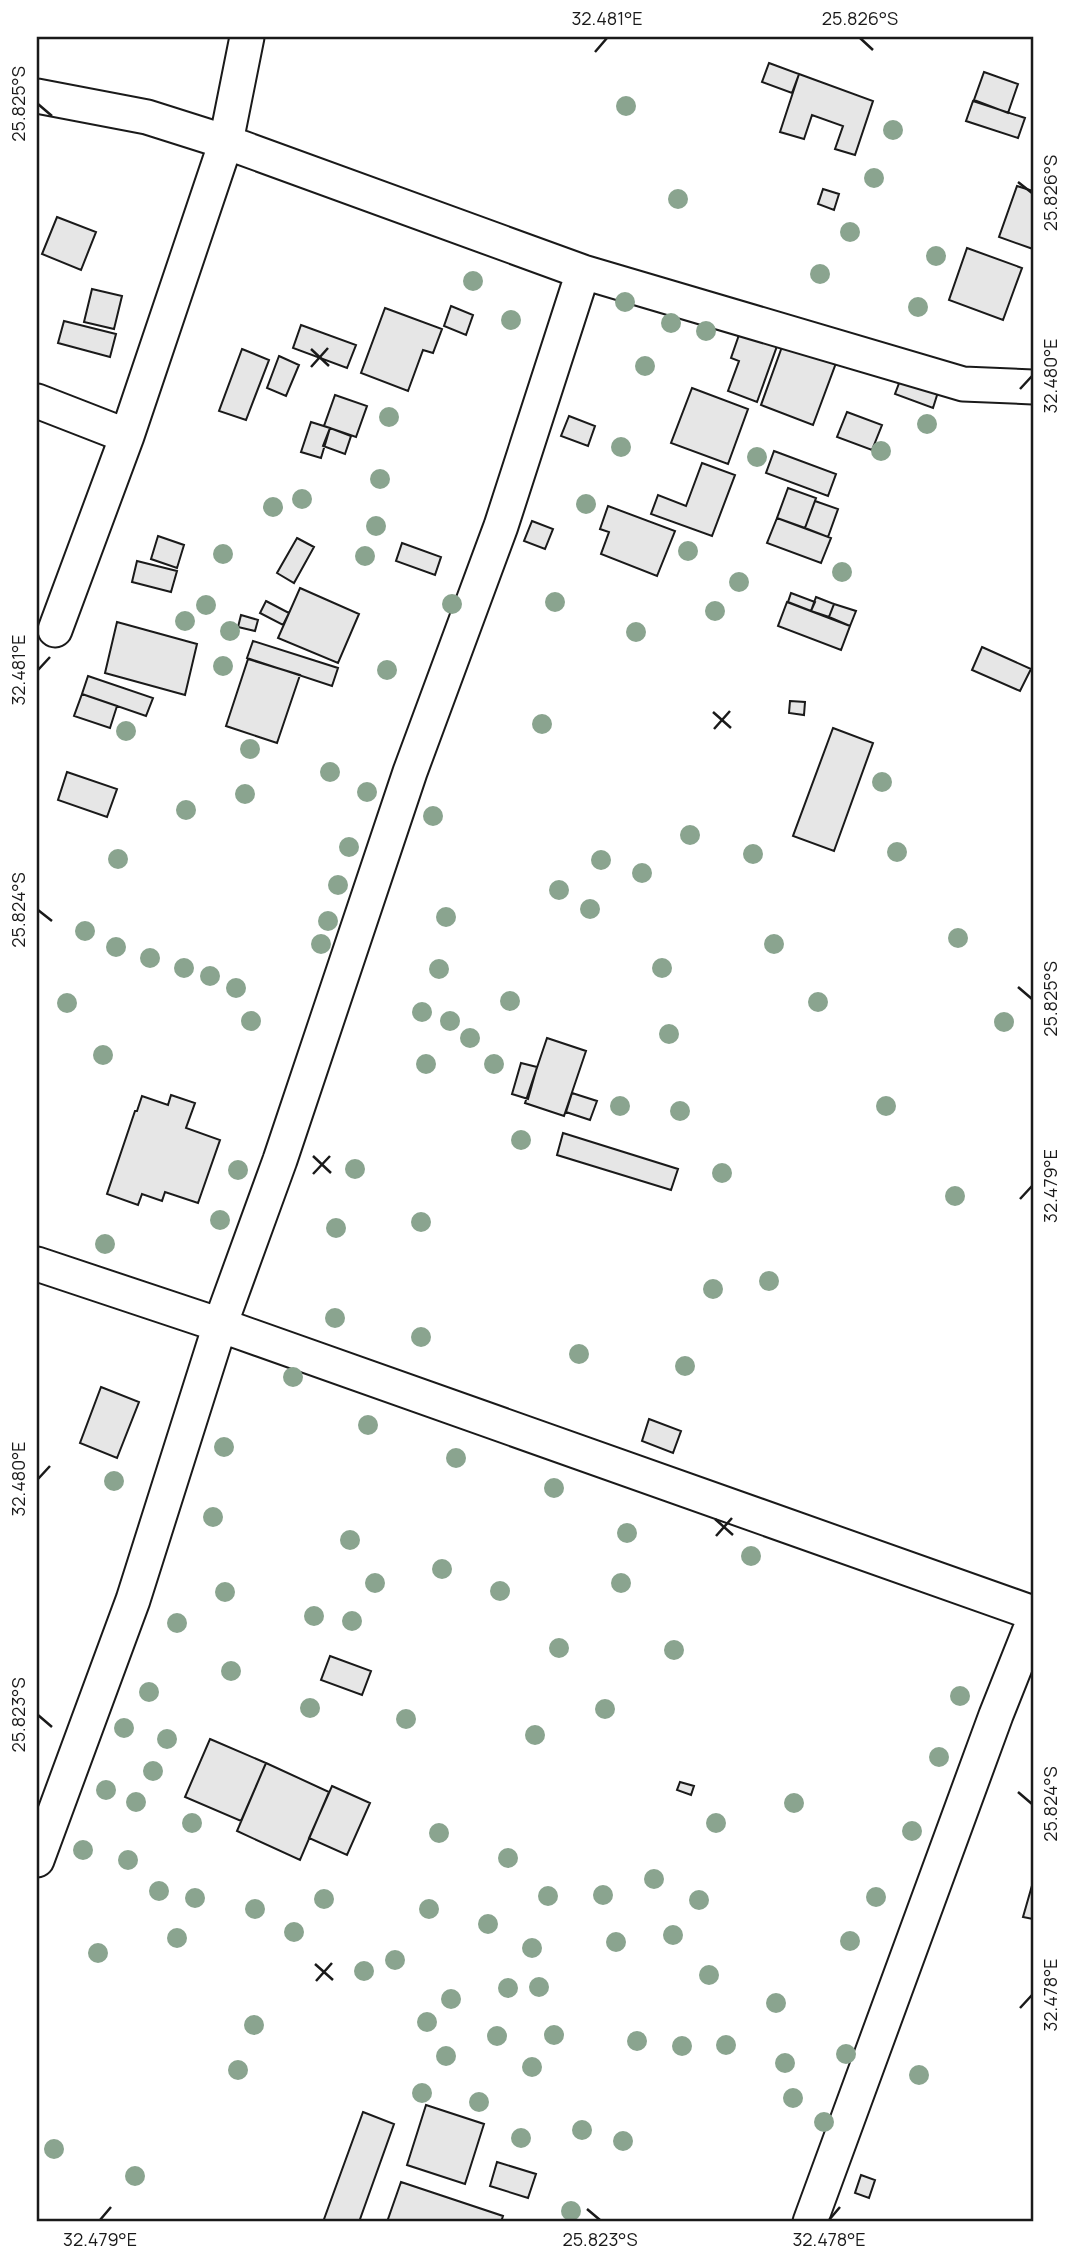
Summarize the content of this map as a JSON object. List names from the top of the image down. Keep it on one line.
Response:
{"coordinates":["32.481°E","25.826°S","25.825°S","32.480°E","25.824°S","32.479°E","25.823°S","32.478°E"]}
